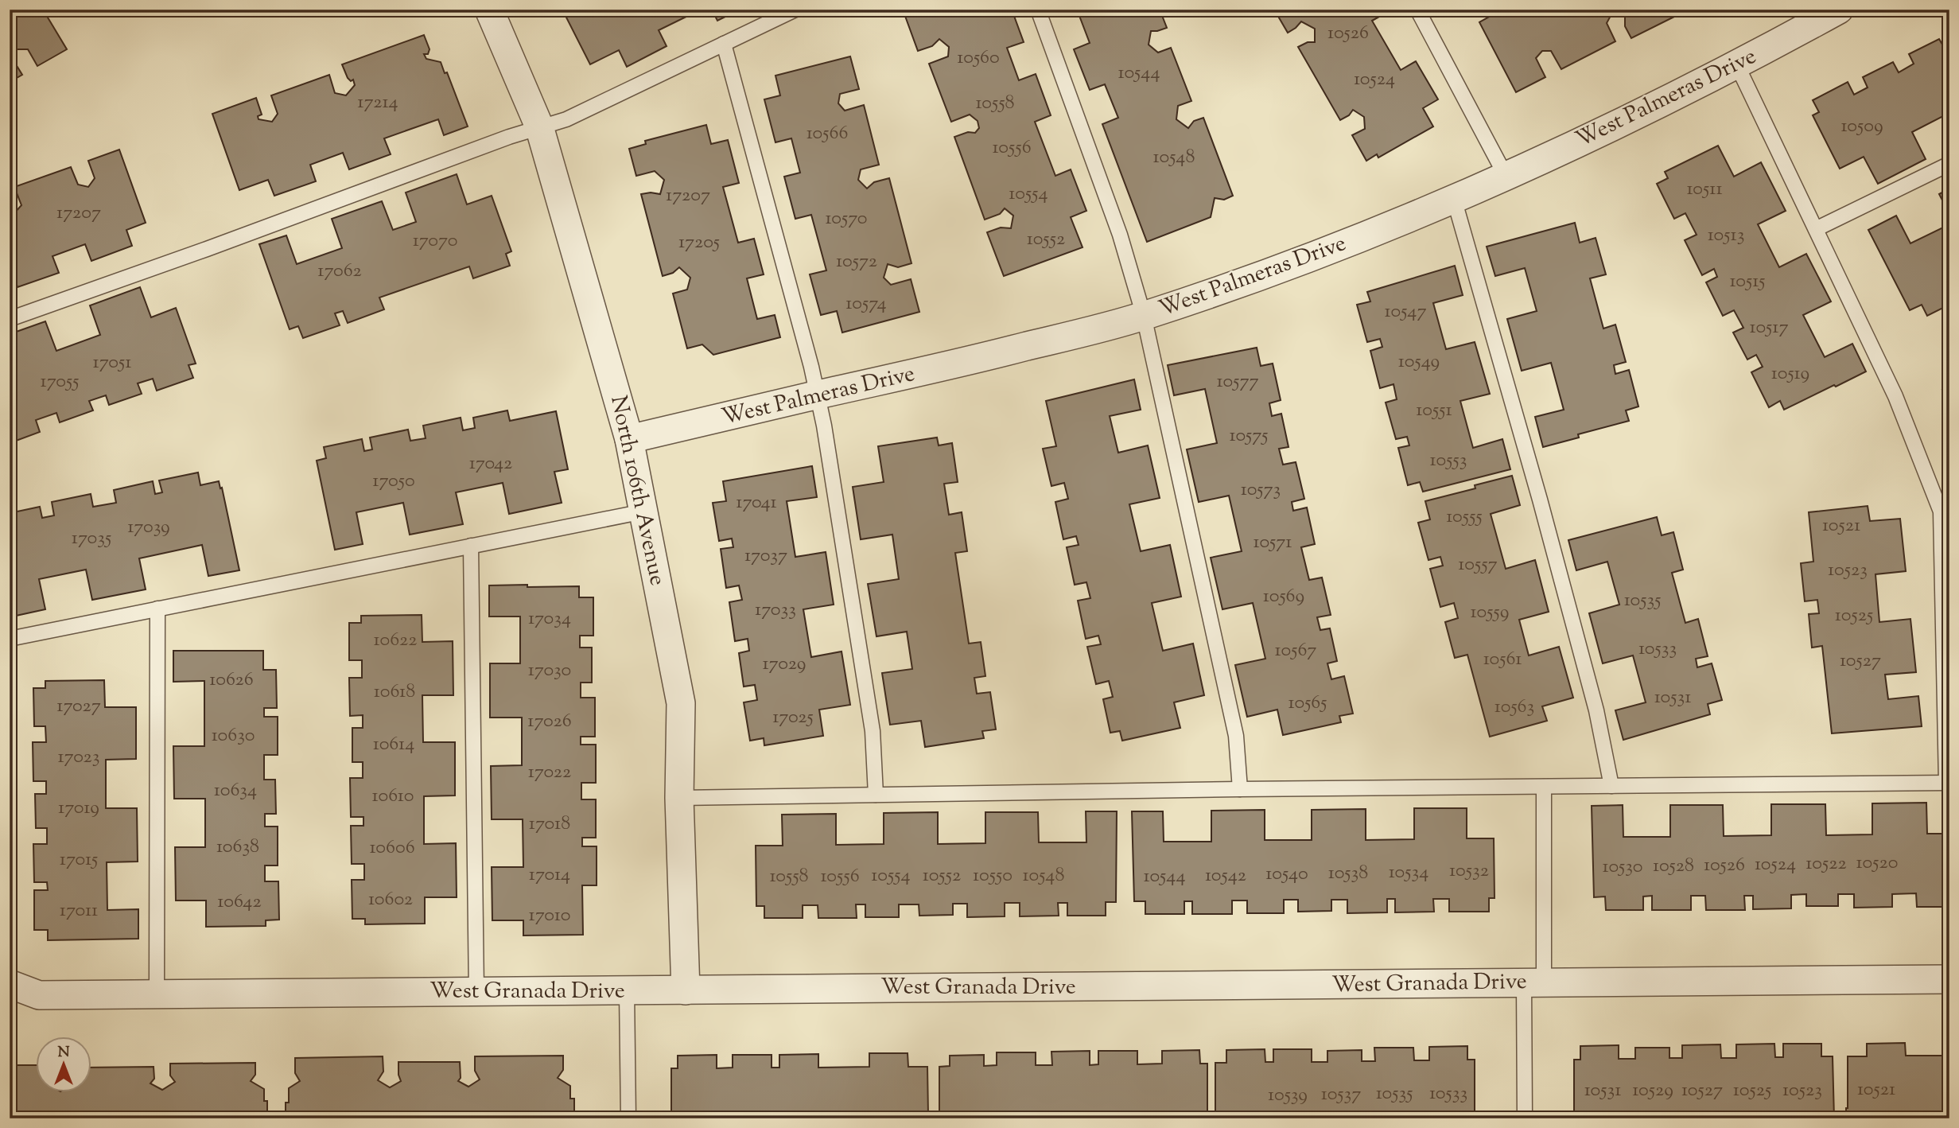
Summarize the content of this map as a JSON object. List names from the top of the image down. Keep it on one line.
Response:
{"streets":{"street":["West Palmeras Drive","North 106th Avenue","West Granada Drive"]},"crossings":[["West Palmeras Drive","North 106th Avenue"],["North 106th Avenue","West Granada Drive"]],"house_numbers":["10526","10560","10544","10524","17214","10558","10509","10566","10556","10548","10511","10554","17207","17207","10570","10513","10552","17070","17205","10572","17062","10515","10574","10547","10517","10549","17051","10519","17055","10577","10551","10575","10553","17042","17050","10573","17041","10555","10521","17039","17035","10571","17037","10557","10523","10569","10535","17033","10559","10525","17034","10622","10533","10567","10561","10527","17029","17030","10626","10618","10531","10565","17027","10563","17025","17026","10630","10614","17023","17022","10634","10610","17019","17018","10638","10606","17015","10520","10522","10524","10526","10528","10530","10532","10534","10538","10540","17014","10554","10552","10550","10548","10542","10558","10556","10544","10602","10642","17011","17010","10521","10531","10529","10527","10525","10523","10535","10533","10537","10539"],"north":"top"}
